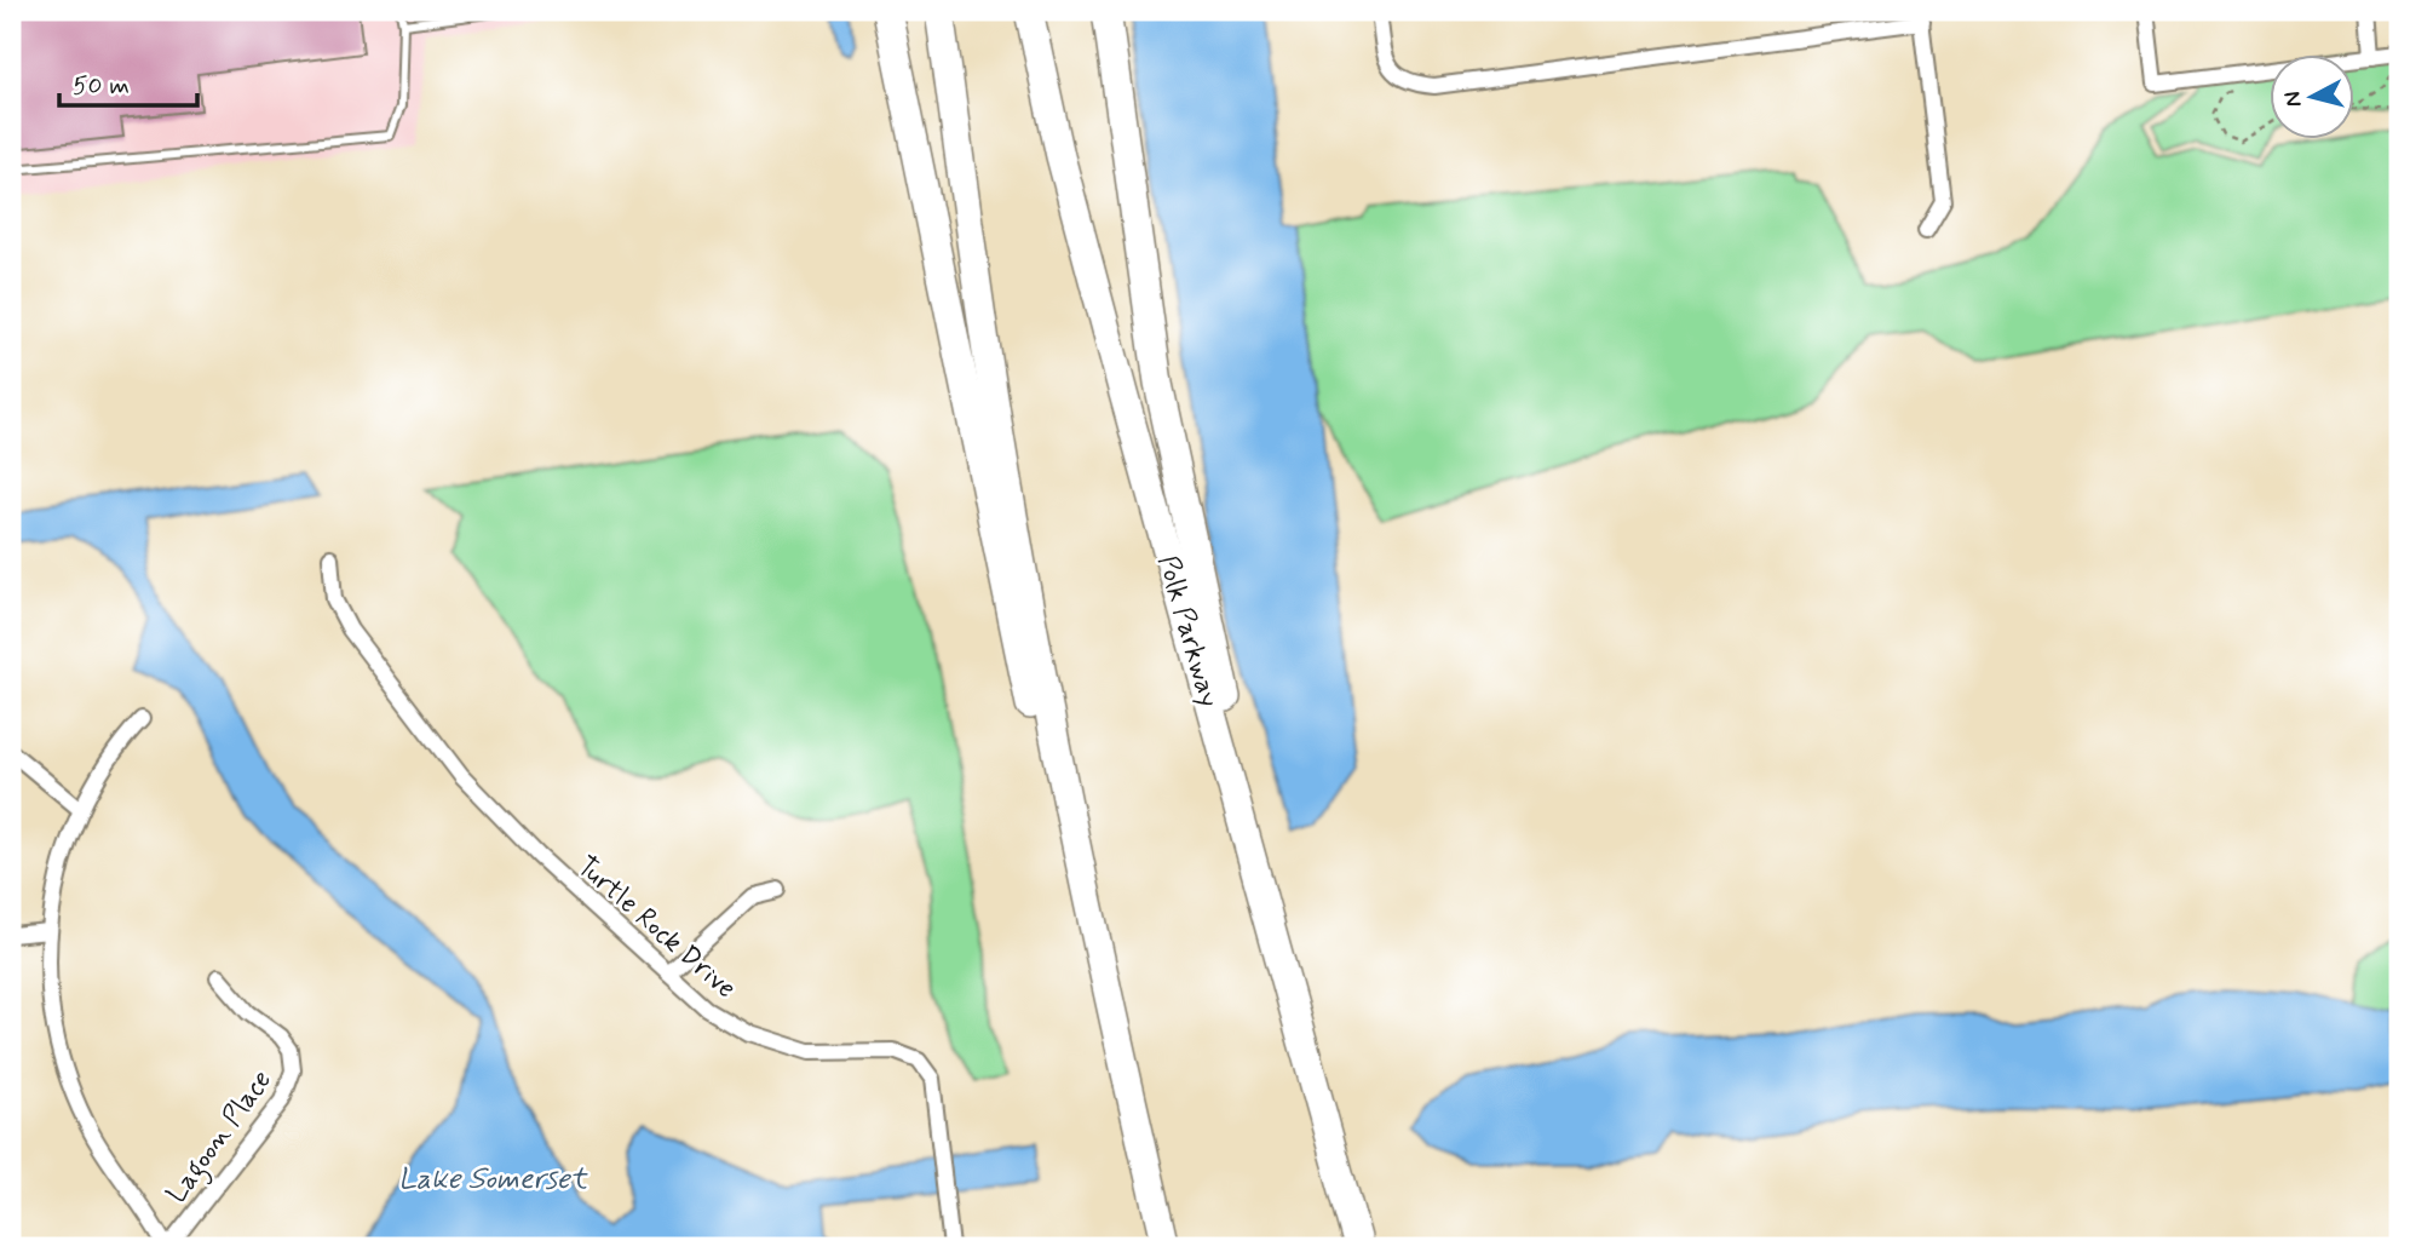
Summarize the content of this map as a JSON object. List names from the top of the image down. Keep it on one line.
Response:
{"streets":{"highway":["Polk Parkway"],"street":["Turtle Rock Drive","Lagoon Place"]},"water":["Lake Somerset"],"scale_bar":"50 m","north":"left"}
